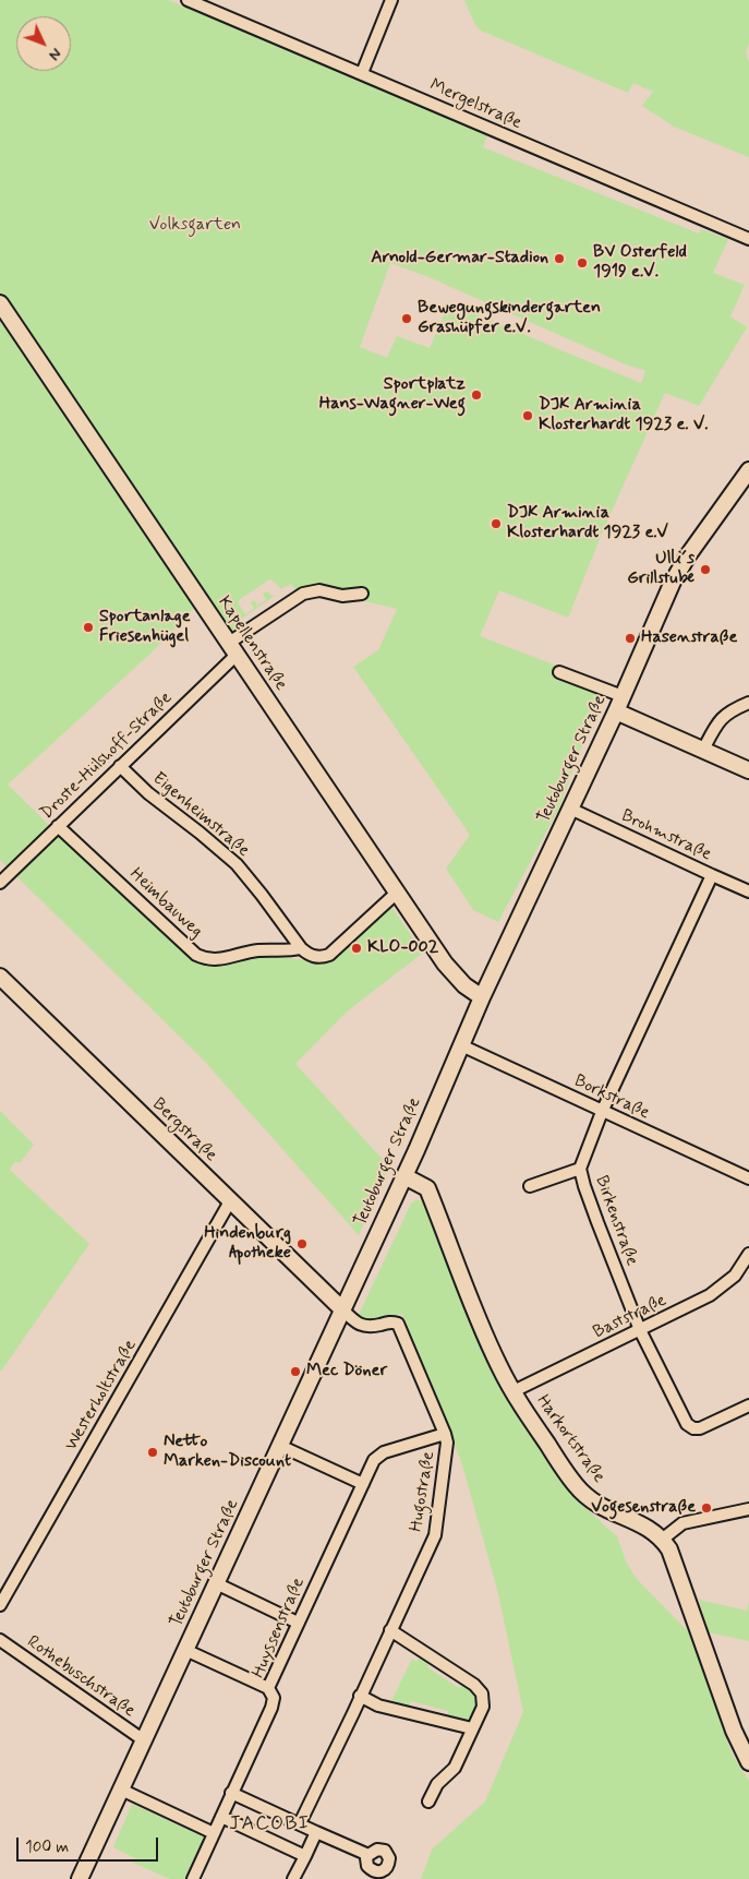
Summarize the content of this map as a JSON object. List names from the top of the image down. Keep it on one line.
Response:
{"streets":{"street":["Mergelstraße","Kapellenstraße","Droste-Hülshoff-Straße","Teutoburger Straße","Eigenheimstraße","Brohmstraße","Heimbauweg","Borkstraße","Bergstraße","Birkenstraße","Baststraße","Westerholtstraße","Harkortstraße","Hugostraße","Huyssenstraße","Rothebuschstraße"]},"crossings":[["Kapellenstraße","Droste-Hülshoff-Straße"],["Kapellenstraße","Teutoburger Straße"],["Droste-Hülshoff-Straße","Eigenheimstraße"],["Droste-Hülshoff-Straße","Heimbauweg"],["Teutoburger Straße","Brohmstraße"],["Teutoburger Straße","Borkstraße"],["Teutoburger Straße","Bergstraße"],["Teutoburger Straße","Harkortstraße"],["Teutoburger Straße","Hugostraße"],["Teutoburger Straße","Rothebuschstraße"],["Eigenheimstraße","Heimbauweg"],["Brohmstraße","Birkenstraße"],["Borkstraße","Birkenstraße"],["Bergstraße","Westerholtstraße"],["Bergstraße","Hugostraße"],["Birkenstraße","Baststraße"],["Baststraße","Harkortstraße"],["Hugostraße","Huyssenstraße"]],"districts":["JACOBI"],"parks":["Volksgarten"],"places":["Arnold-Germar-Stadion","BV Osterfeld 1919 e.V.","Bewegungskindergarten Grashüpfer e.V.","Sportplatz Hans-Wagner-Weg","DJK Arminia Klosterhardt 1923 e. V.","DJK Arminia Klosterhardt 1923 e.V","Ulli´s Grillstube","Sportanlage Friesenhügel","Hasenstraße","KLO-002","Hindenburg Apotheke","Mec Döner","Netto Marken-Discount","Vogesenstraße"],"scale_bar":"100 m","north":"bottom right"}
